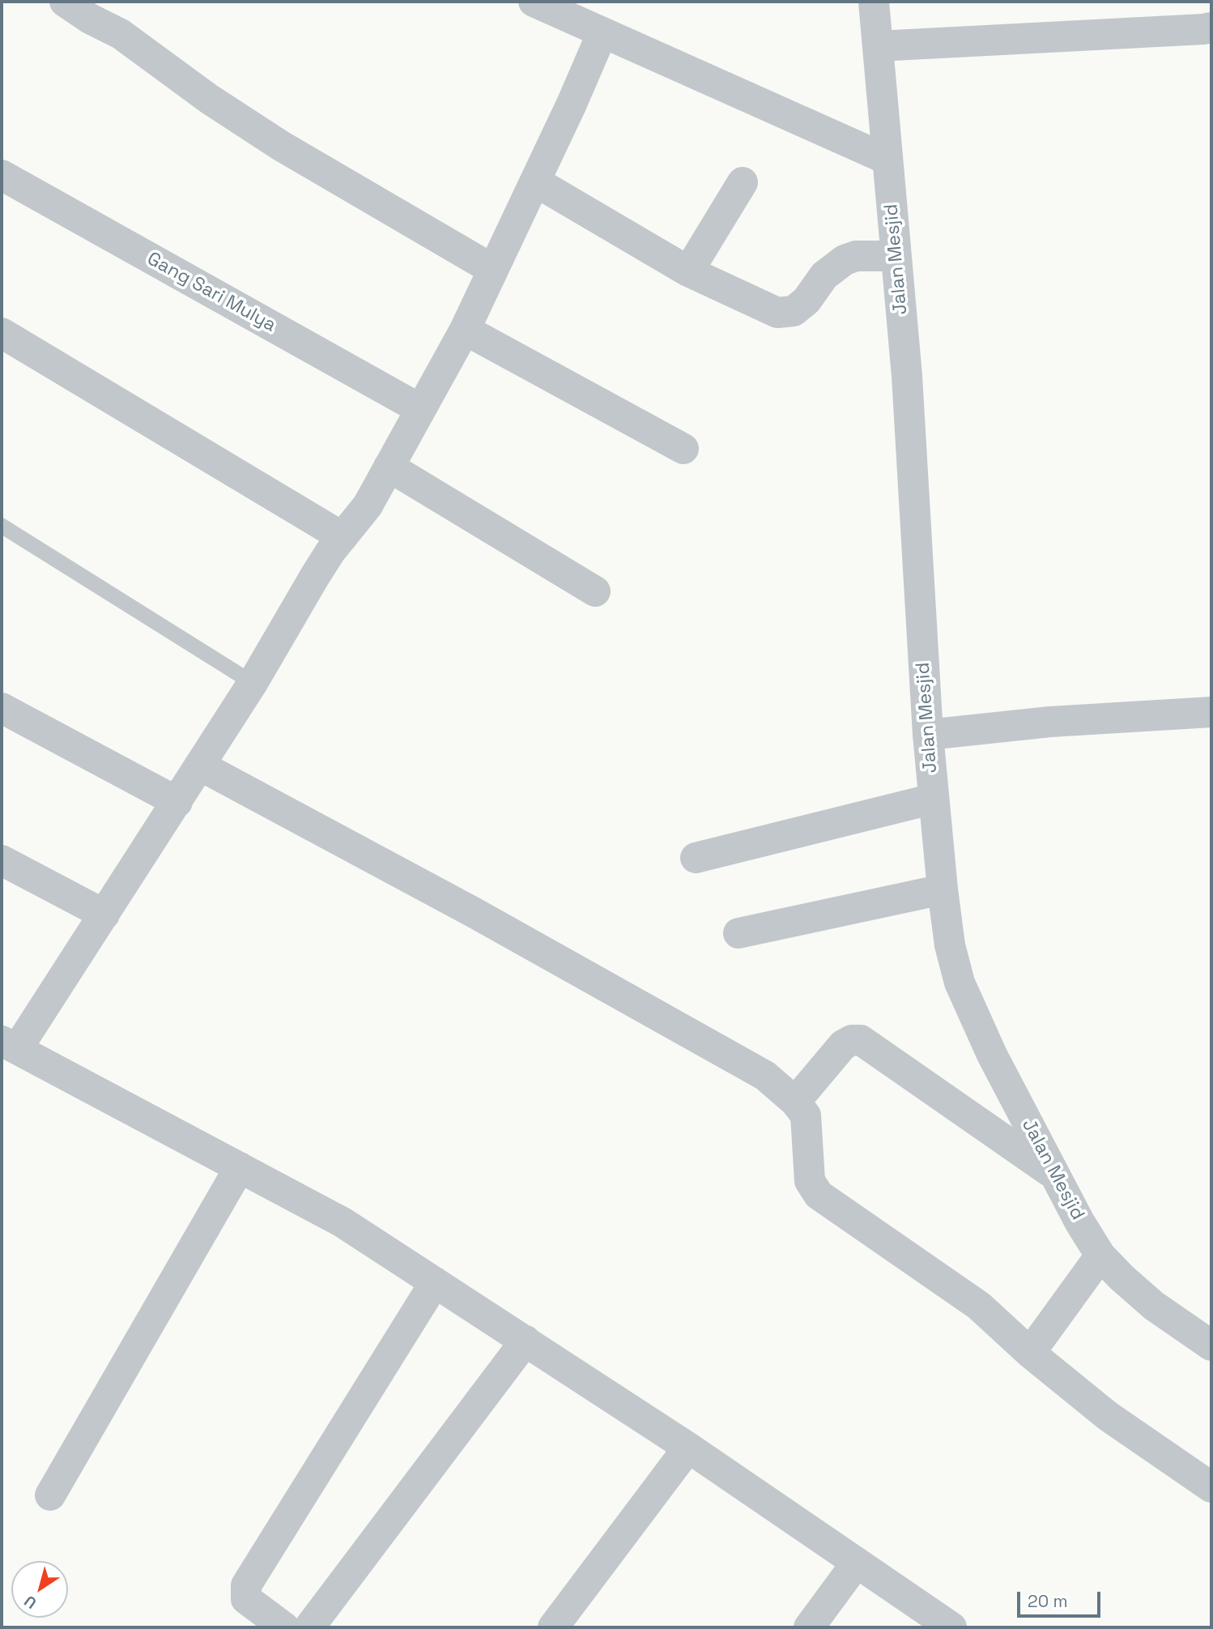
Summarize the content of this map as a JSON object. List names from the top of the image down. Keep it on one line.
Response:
{"streets":{"street":["Jalan Mesjid","Gang Sari Mulya"]},"scale_bar":"20 m","north":"bottom left"}
